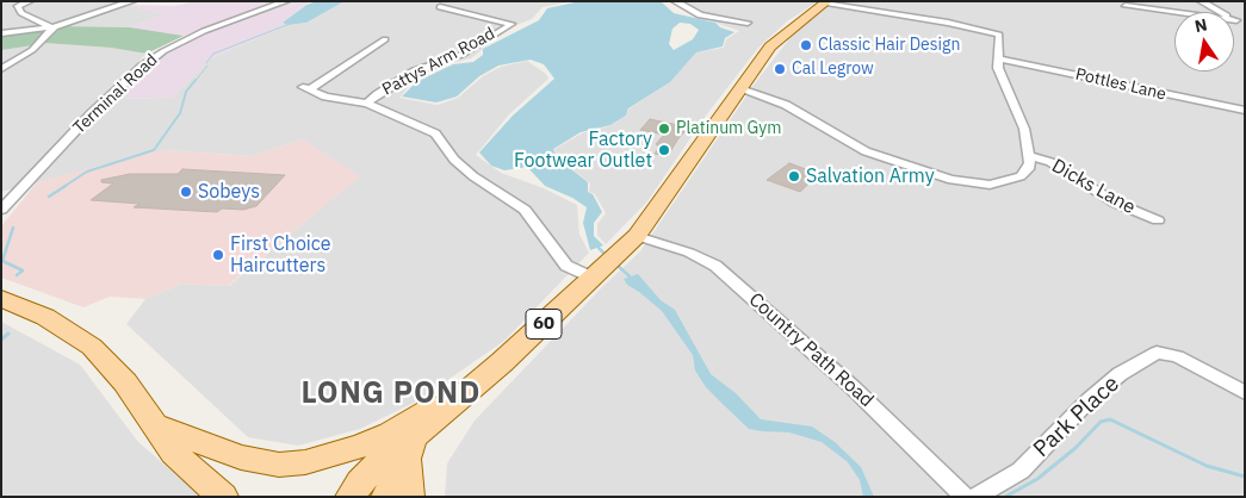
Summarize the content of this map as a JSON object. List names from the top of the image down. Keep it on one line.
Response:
{"streets":{"main road":["60"],"street":["Pattys Arm Road","Pottles Lane","Terminal Road","Dicks Lane","Country Path Road","Park Place"]},"crossings":[["60","Country Path Road"]],"districts":["LONG POND"],"places":["Classic Hair Design","Cal Legrow","Platinum Gym","Factory Footwear Outlet","Salvation Army","Sobeys","First Choice Haircutters"],"north":"top"}
